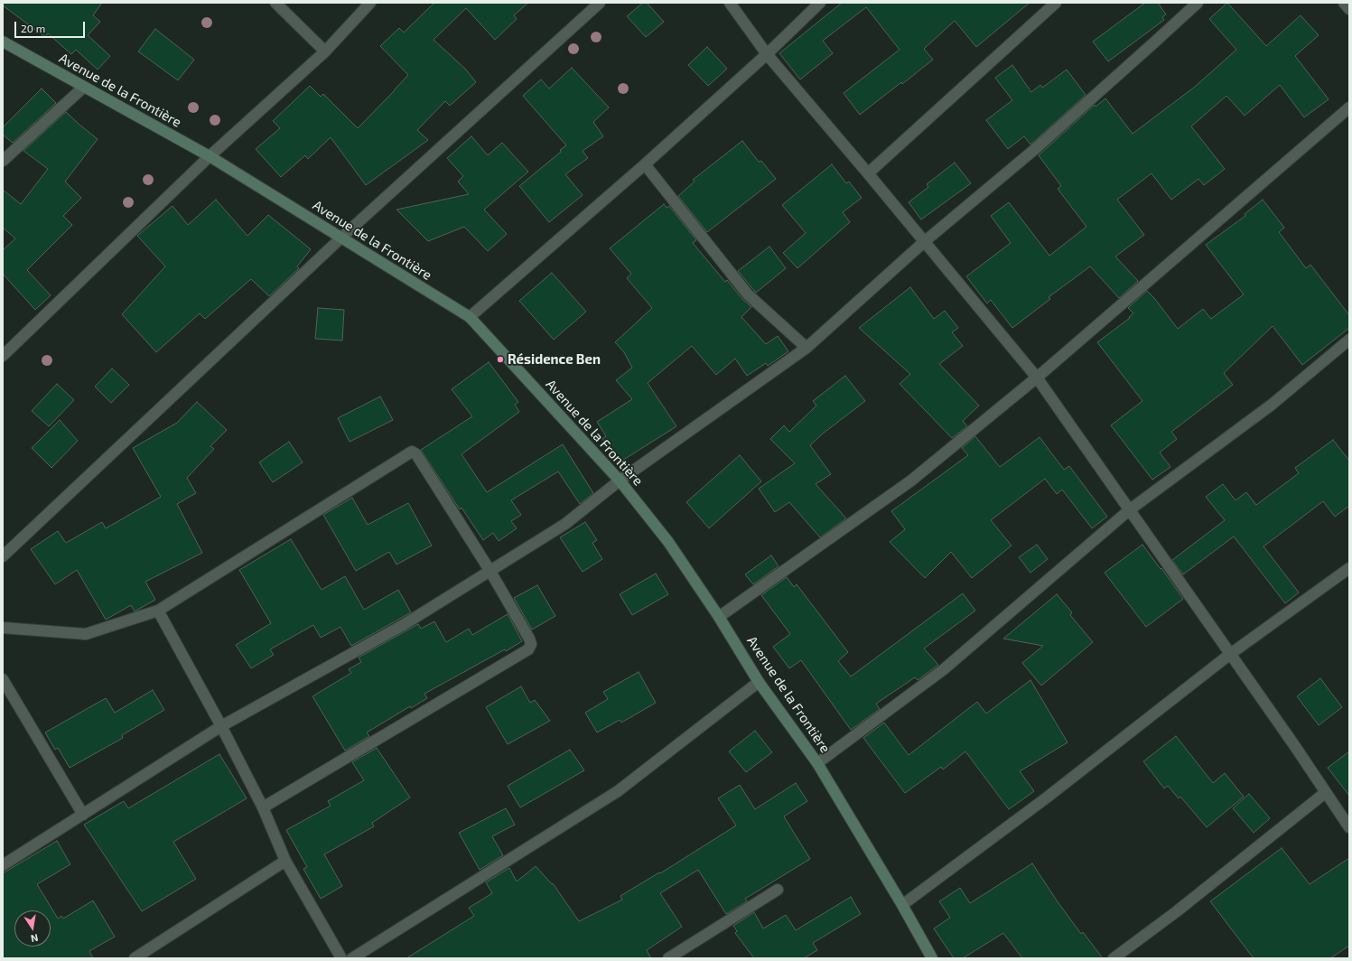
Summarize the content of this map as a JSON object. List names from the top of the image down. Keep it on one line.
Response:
{"streets":{"street":["Avenue de la Frontière"]},"places":["Résidence Ben"],"scale_bar":"20 m","north":"bottom"}
